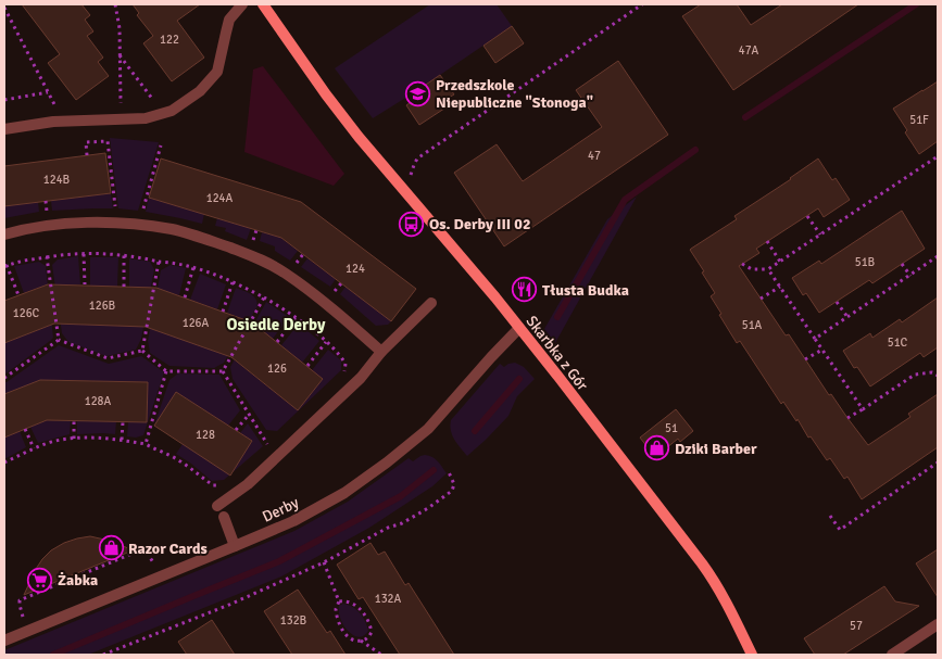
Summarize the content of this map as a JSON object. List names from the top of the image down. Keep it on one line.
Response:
{"streets":{"street":["Skarbka z Gór","Derby"]},"crossings":[["Skarbka z Gór","Derby"]],"districts":["Osiedle Derby"],"places":{"school or university":["Przedszkole Niepubliczne \"Stonoga\""],"bus stop":["Os. Derby III 02"],"restaurant":["Tłusta Budka"],"shop":["Dziki Barber","Razor Cards"],"supermarket":["Żabka"]},"house_numbers":["122","47A","51F","47","124B","124A","51B","124","126B","126C","126A","51A","51C","126","128A","51","128","132A","132B","57"]}
